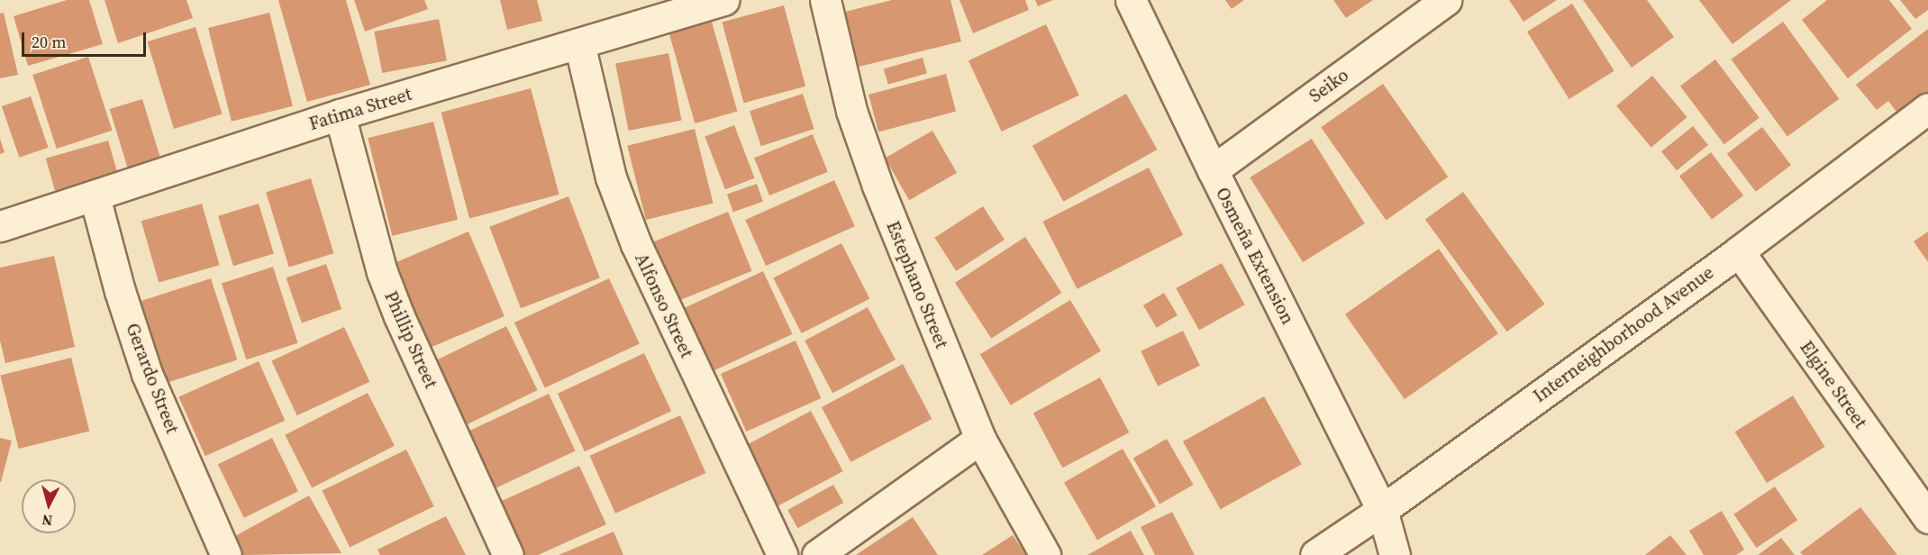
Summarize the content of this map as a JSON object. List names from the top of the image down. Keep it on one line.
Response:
{"streets":{"street":["Seiko","Fatima Street","Osmeña Extension","Estephano Street","Alfonso Street","Interneighborhood Avenue","Phillip Street","Gerardo Street","Elgine Street"]},"crossings":[["Seiko","Osmeña Extension"],["Fatima Street","Alfonso Street"],["Fatima Street","Phillip Street"],["Fatima Street","Gerardo Street"],["Osmeña Extension","Interneighborhood Avenue"],["Interneighborhood Avenue","Elgine Street"]],"scale_bar":"20 m","north":"bottom"}
